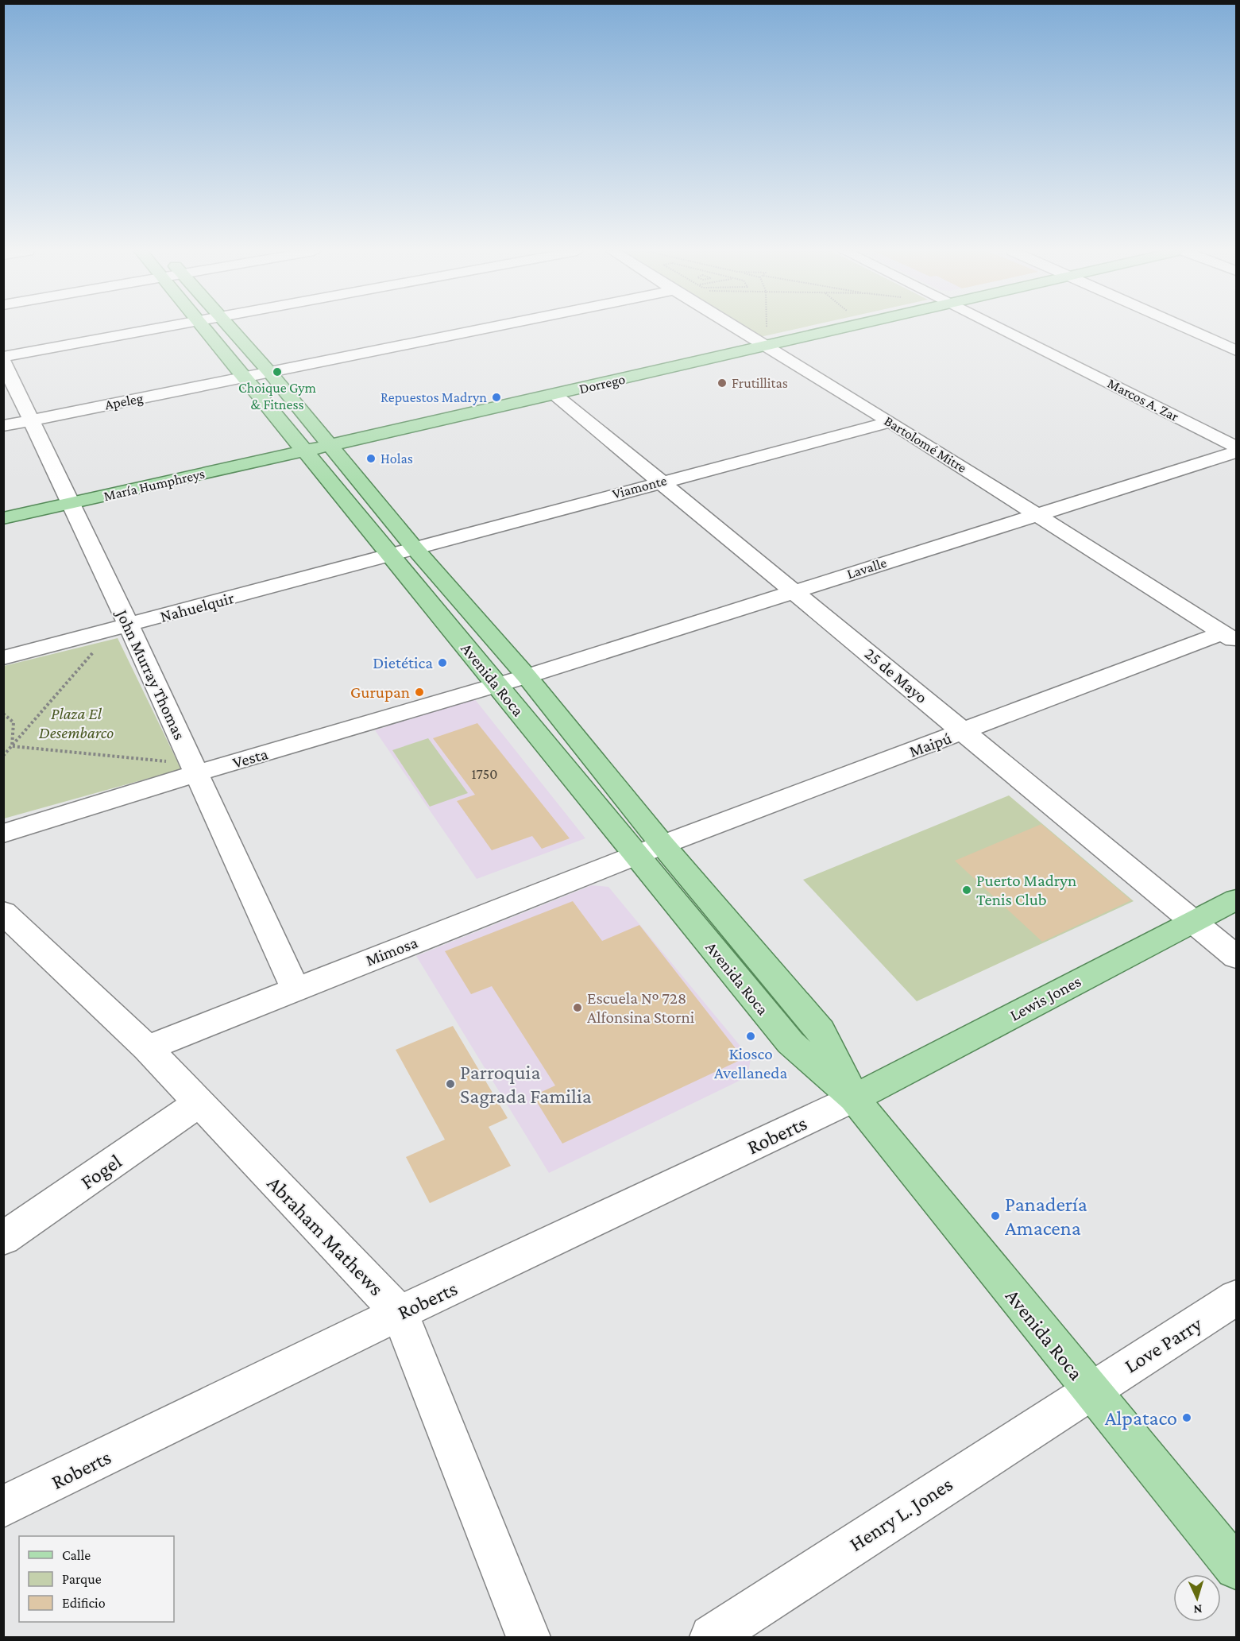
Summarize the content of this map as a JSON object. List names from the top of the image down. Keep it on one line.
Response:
{"streets":{"main road":["Dorrego","María Humphreys","Avenida Roca","Lewis Jones"],"street":["Marcos A. Zar","Apeleg","Bartolomé Mitre","Viamonte","Lavalle","Nahuelquir","John Murray Thomas","25 de Mayo","Maipú","Vesta","Mimosa","Roberts","Fogel","Abraham Mathews","Love Parry","Henry L. Jones"]},"crossings":[["Dorrego","Bartolomé Mitre"],["Dorrego","María Humphreys"],["Dorrego","25 de Mayo"],["Dorrego","Avenida Roca"],["Apeleg","John Murray Thomas"],["Apeleg","Avenida Roca"],["Bartolomé Mitre","Viamonte"],["Bartolomé Mitre","Lavalle"],["Bartolomé Mitre","Maipú"],["María Humphreys","John Murray Thomas"],["María Humphreys","Avenida Roca"],["Viamonte","Nahuelquir"],["Viamonte","25 de Mayo"],["Viamonte","Avenida Roca"],["Lavalle","25 de Mayo"],["Lavalle","Avenida Roca"],["Lavalle","Vesta"],["Nahuelquir","John Murray Thomas"],["Nahuelquir","Avenida Roca"],["John Murray Thomas","Vesta"],["John Murray Thomas","Mimosa"],["25 de Mayo","Maipú"],["25 de Mayo","Lewis Jones"],["Avenida Roca","Maipú"],["Avenida Roca","Vesta"],["Avenida Roca","Mimosa"],["Avenida Roca","Lewis Jones"],["Avenida Roca","Roberts"],["Avenida Roca","Love Parry"],["Avenida Roca","Henry L. Jones"],["Maipú","Mimosa"],["Mimosa","Abraham Mathews"],["Lewis Jones","Roberts"],["Roberts","Abraham Mathews"],["Fogel","Abraham Mathews"],["Love Parry","Henry L. Jones"]],"parks":["Plaza El Desembarco"],"places":["Choique Gym & Fitness","Frutillitas","Repuestos Madryn","Holas","Dietética","Gurupan","Puerto Madryn Tenis Club","Escuela Nº 728 Alfonsina Storni","Kiosco Avellaneda","Parroquia Sagrada Familia","Panadería Amacena","Alpataco"],"house_numbers":["1750"],"legend":["Calle","Parque","Edificio"],"north":"bottom"}
